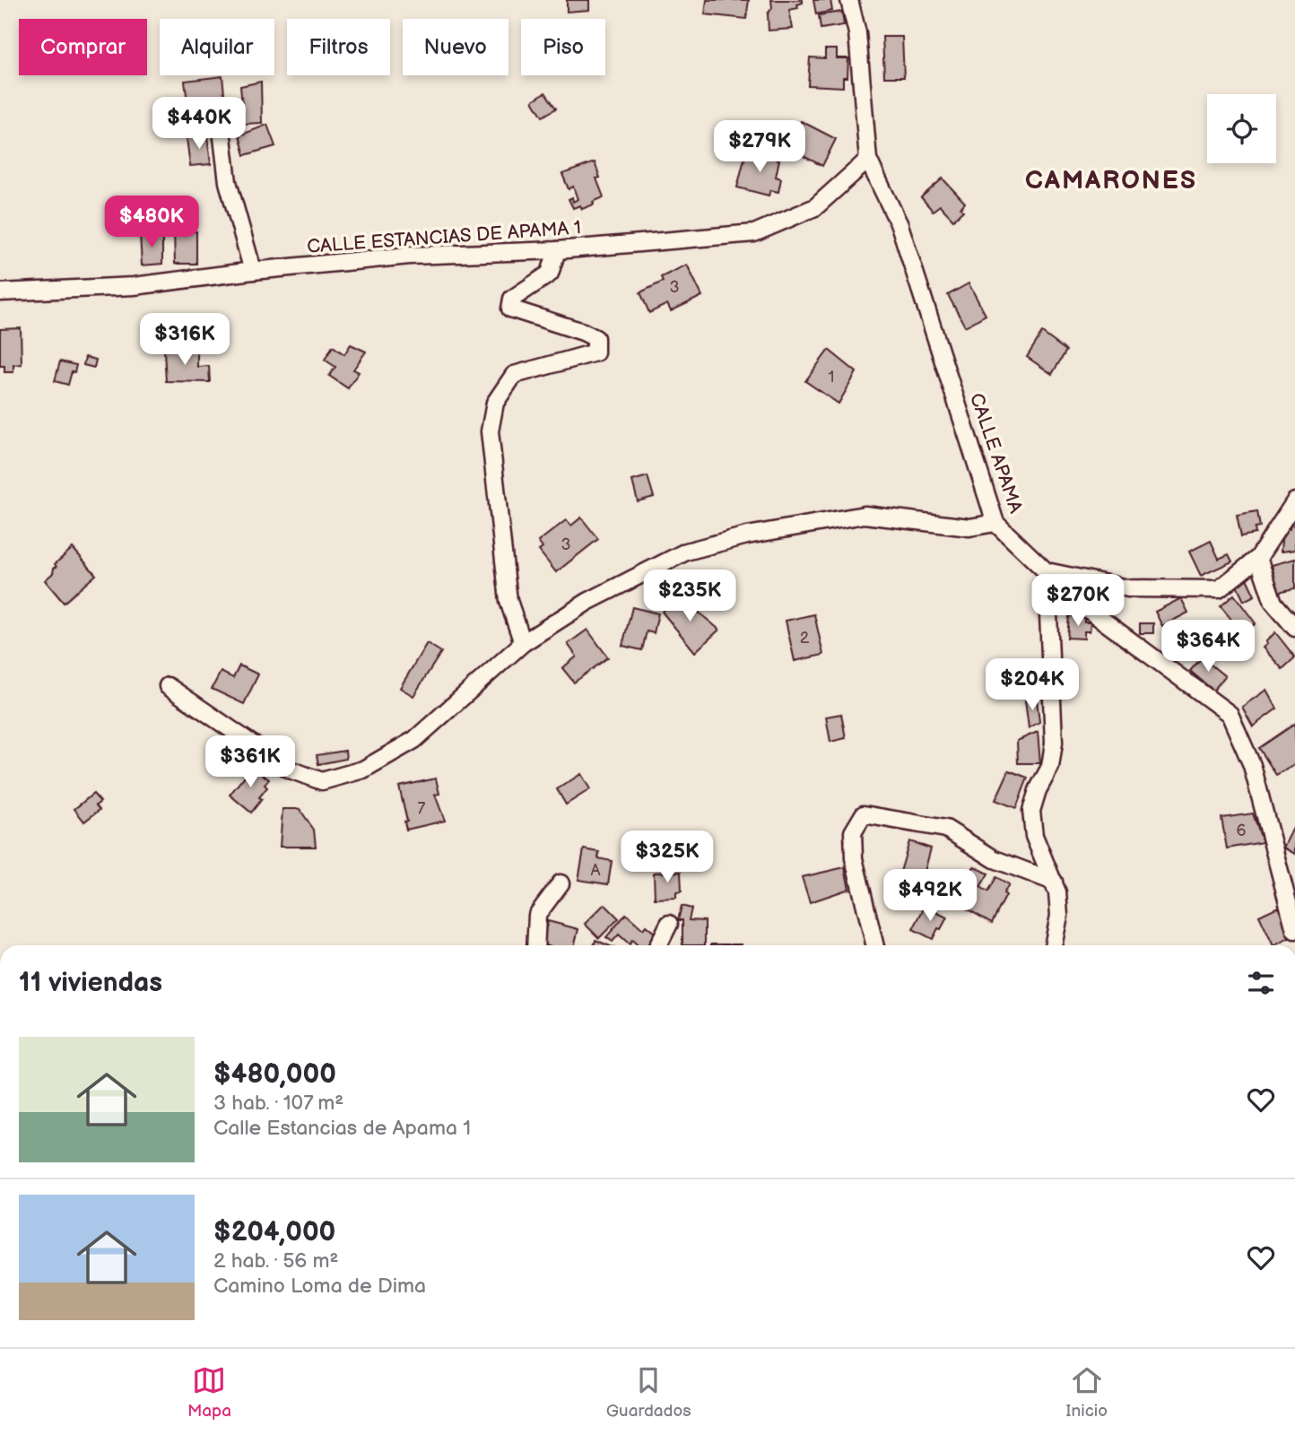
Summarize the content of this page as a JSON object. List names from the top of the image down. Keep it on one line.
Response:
{"streets":{"street":["CALLE ESTANCIAS DE APAMA 1","CALLE APAMA"]},"crossings":[["CALLE ESTANCIAS DE APAMA 1","CALLE APAMA"]],"districts":["CAMARONES"],"house_numbers":["3","1","3","2","7","6","A"],"page":{"chip":["Comprar","Alquilar","Filtros","Nuevo","Piso"],"price":["$440K","$279K","$480K","$316K","$235K","$270K","$364K","$204K","$361K","$325K","$492K"],"heading":"11 viviendas","list":[{"name":"$480,000","note":"3 hab. · 107 m² · Calle Estancias de Apama 1"},{"name":"$204,000","note":"2 hab. · 56 m² · Camino Loma de Dima"}],"tabs":["Mapa","Guardados","Inicio"]}}
